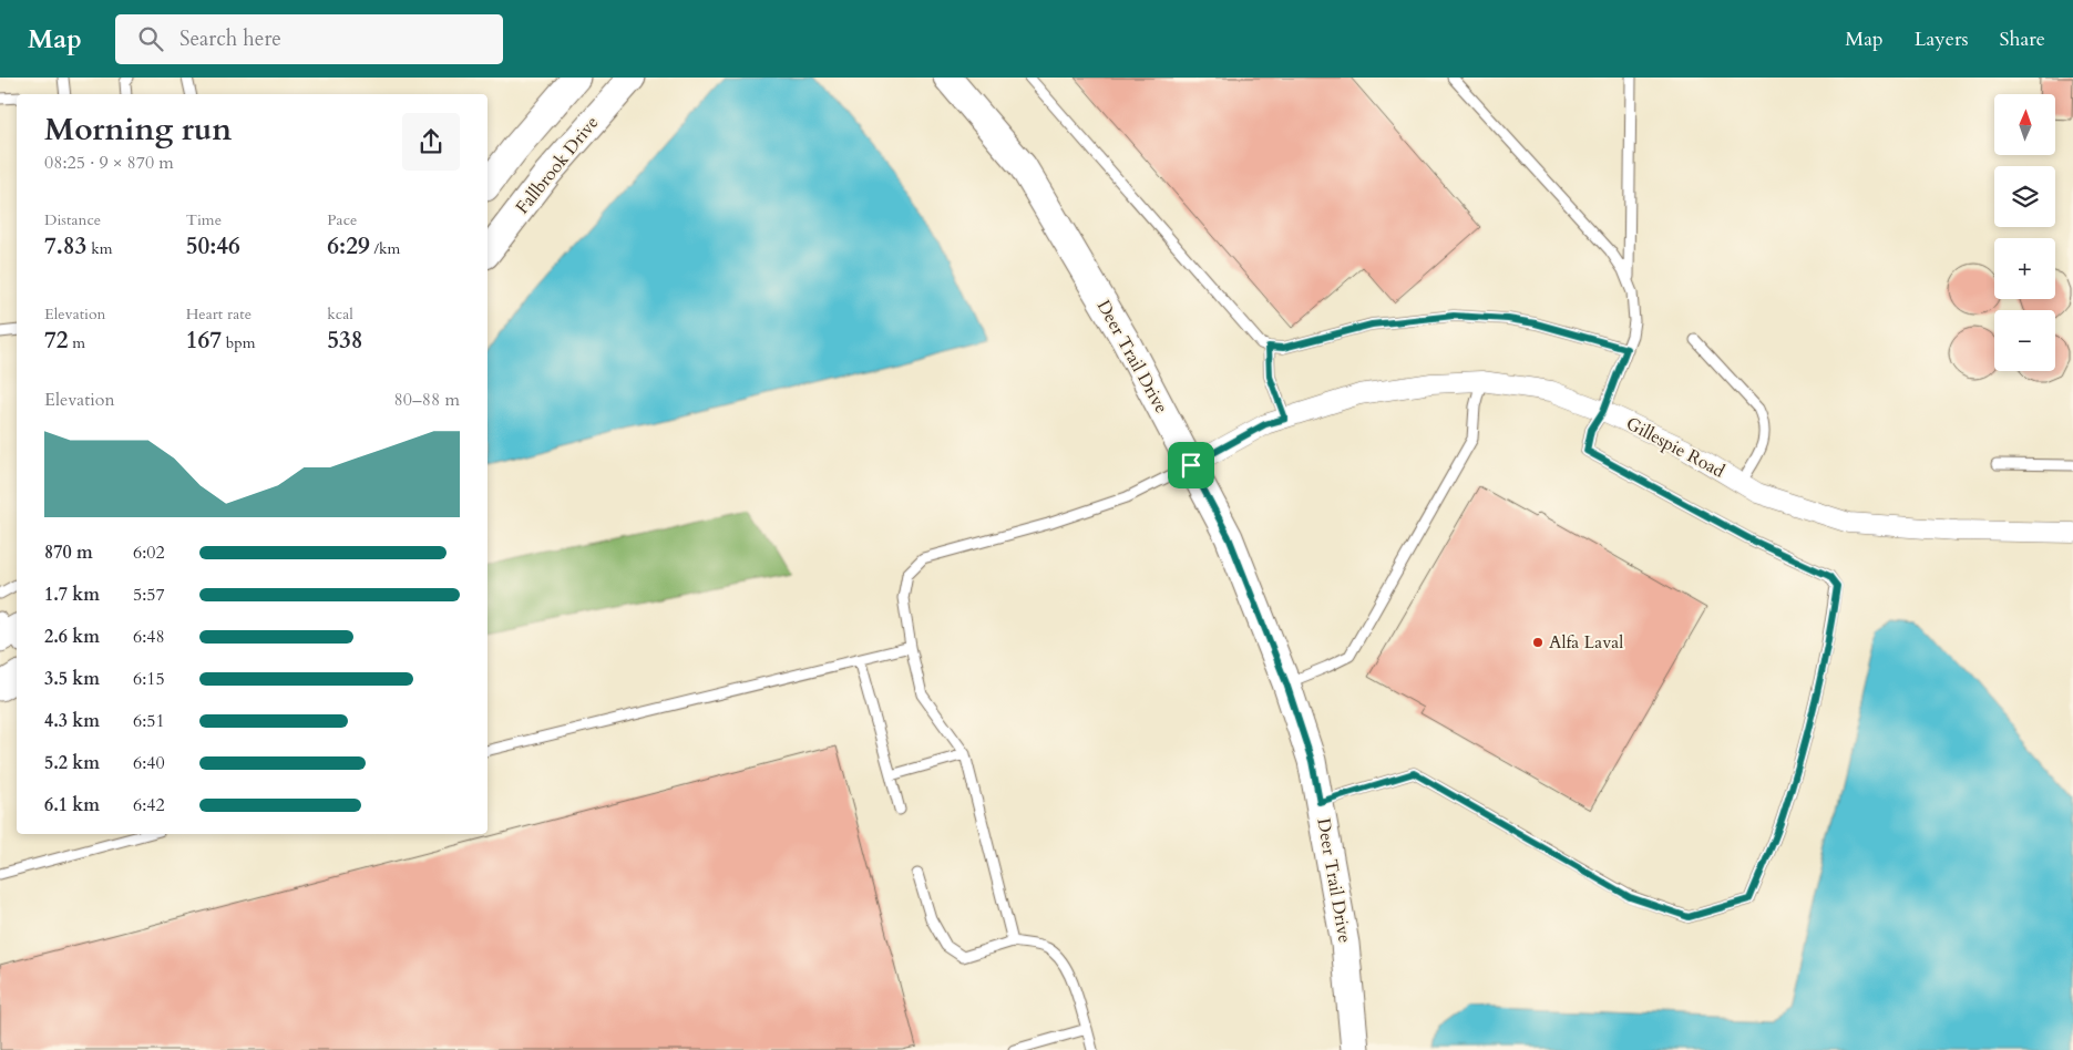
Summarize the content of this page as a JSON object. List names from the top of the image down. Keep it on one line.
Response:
{"streets":{"street":["Fallbrook Drive","Deer Trail Drive","Gillespie Road"]},"crossings":[["Deer Trail Drive","Gillespie Road"]],"places":["Alfa Laval"],"north":"top","page":{"header":"Map","search":"Search here","nav":["Map","Layers","Share"],"map_buttons":["+","−"],"heading":["Morning run","08:25 · 9 × 870 m"],"stats":[["Distance","7.83 km"],["Time","50:46"],["Pace","6:29 /km"],["Elevation","72 m"],["Heart rate","167 bpm"],["kcal","538"]],"chart":["Elevation","80–88 m"],"list":[{"name":"870 m","note":"6:02"},{"name":"1.7 km","note":"5:57"},{"name":"2.6 km","note":"6:48"},{"name":"3.5 km","note":"6:15"},{"name":"4.3 km","note":"6:51"},{"name":"5.2 km","note":"6:40"},{"name":"6.1 km","note":"6:42"}]}}
